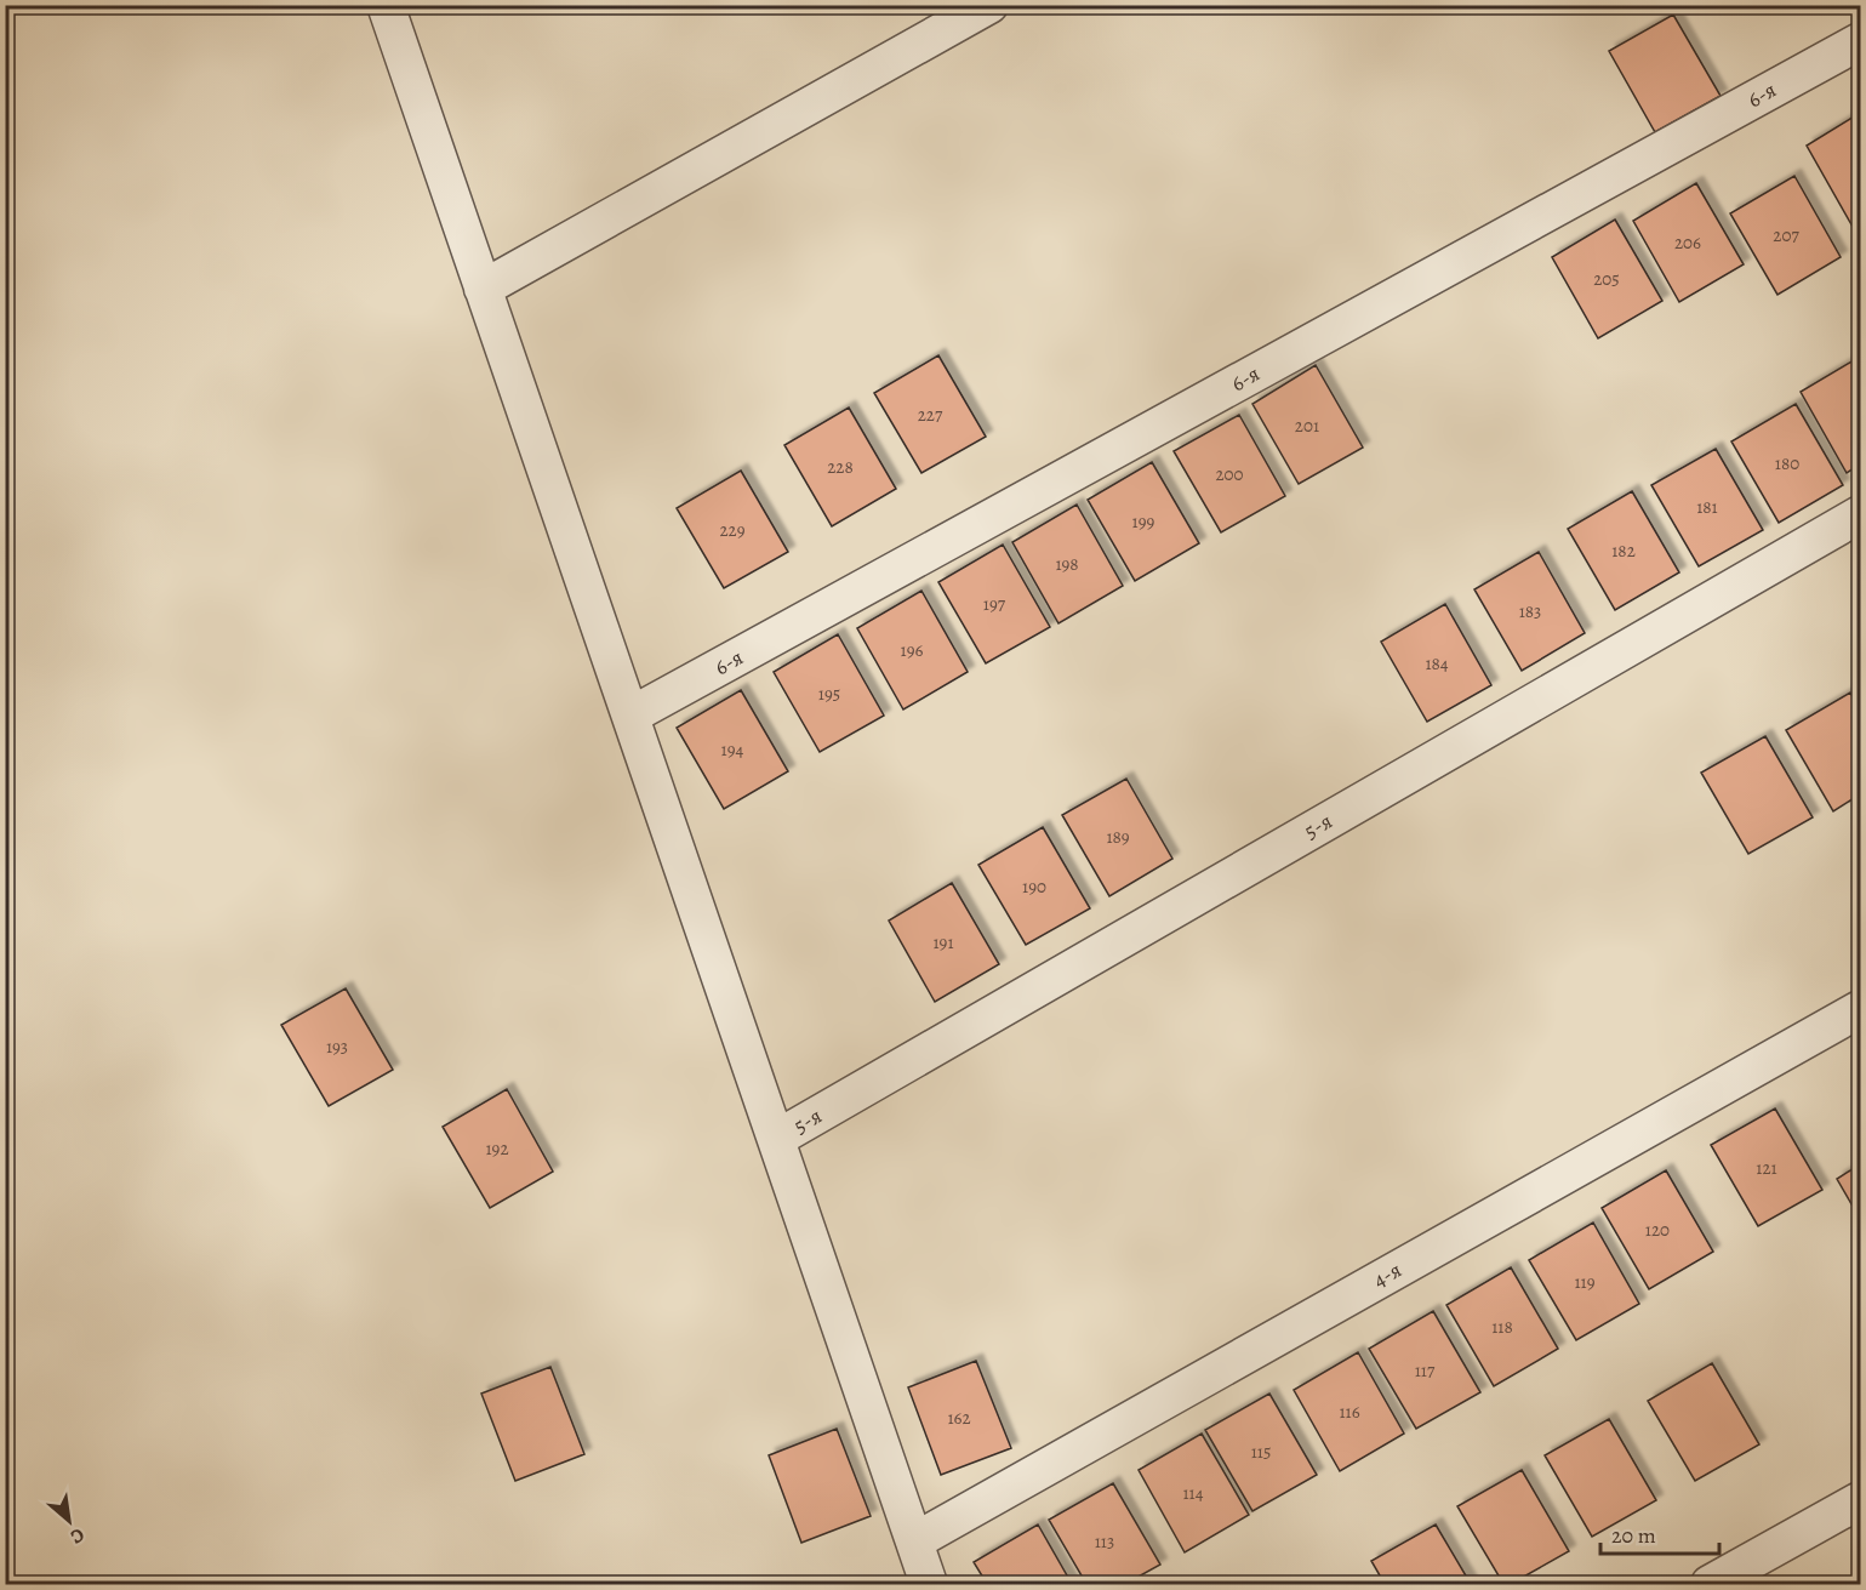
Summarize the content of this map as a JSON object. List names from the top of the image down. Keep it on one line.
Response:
{"streets":{"street":["6-я","5-я","4-я"]},"house_numbers":["207","206","205","227","201","180","228","200","181","199","229","182","198","197","183","196","184","195","194","189","190","191","193","192","121","120","119","118","117","116","162","115","114","113"],"scale_bar":"20 m","north":"bottom right"}
